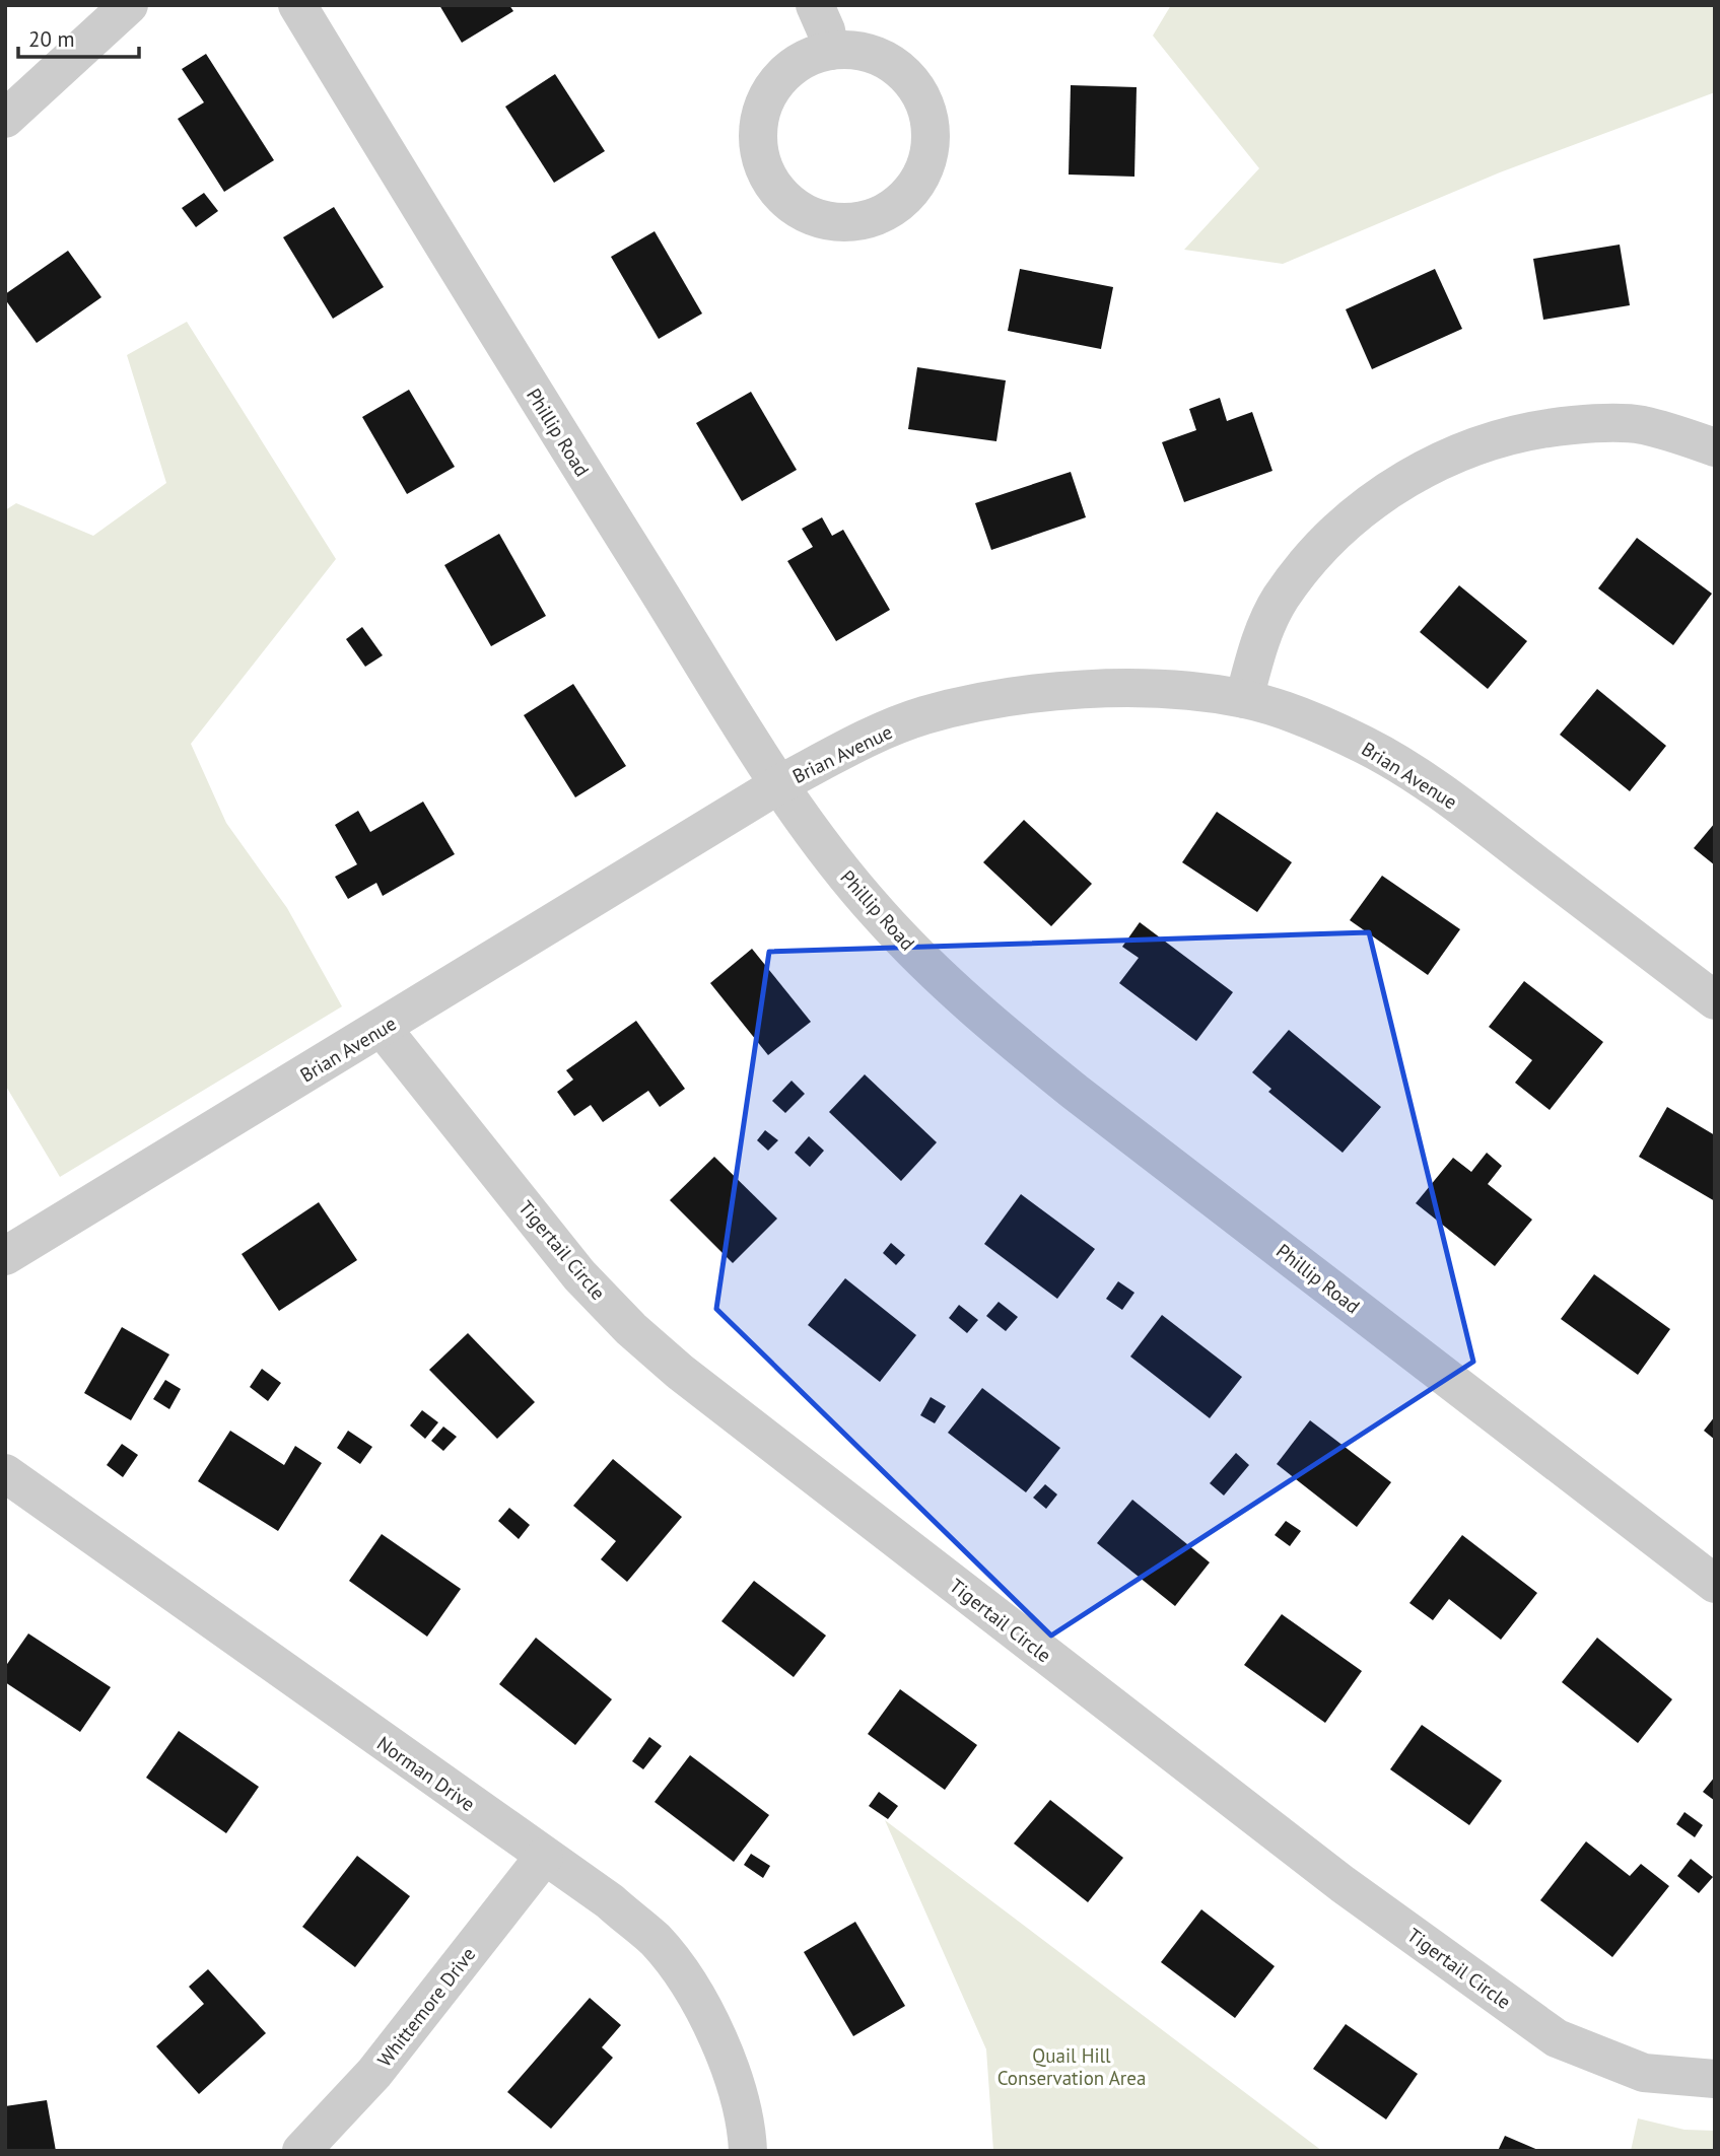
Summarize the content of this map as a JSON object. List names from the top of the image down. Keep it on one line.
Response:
{"streets":{"street":["Phillip Road","Brian Avenue","Tigertail Circle","Norman Drive","Whittemore Drive"]},"crossings":[["Phillip Road","Brian Avenue"],["Brian Avenue","Tigertail Circle"],["Norman Drive","Whittemore Drive"]],"parks":["Quail Hill Conservation Area"],"scale_bar":"20 m"}
